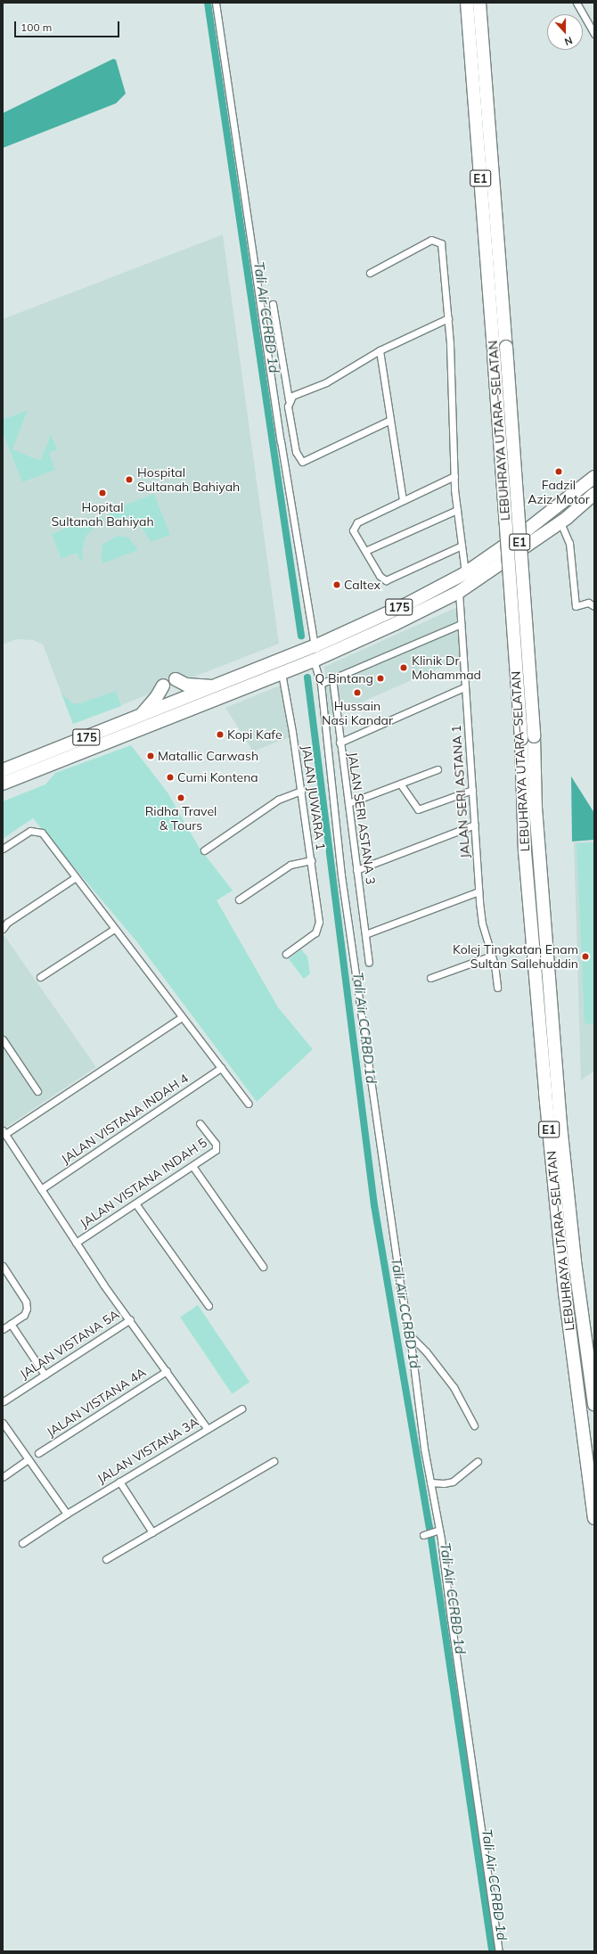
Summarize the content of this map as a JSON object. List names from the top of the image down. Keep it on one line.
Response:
{"streets":{"highway":["E1","LEBUHRAYA UTARA–SELATAN","175"],"street":["JALAN SERI ASTANA 1","JALAN JUWARA 1","JALAN SERI ASTANA 3","JALAN VISTANA INDAH 4","JALAN VISTANA INDAH 5","JALAN VISTANA 5A","JALAN VISTANA 4A","JALAN VISTANA 3A"]},"crossings":[["175","JALAN SERI ASTANA 1"],["175","JALAN JUWARA 1"]],"water":["Tali Air CCRBD 1d"],"places":["Fadzil Aziz Motor","Hospital Sultanah Bahiyah","Hopital Sultanah Bahiyah","Caltex","Klinik Dr Mohammad","Q Bintang","Hussain Nasi Kandar","Kopi Kafe","Matallic Carwash","Cumi Kontena","Ridha Travel & Tours","Kolej Tingkatan Enam Sultan Sallehuddin"],"scale_bar":"100 m","north":"bottom"}
